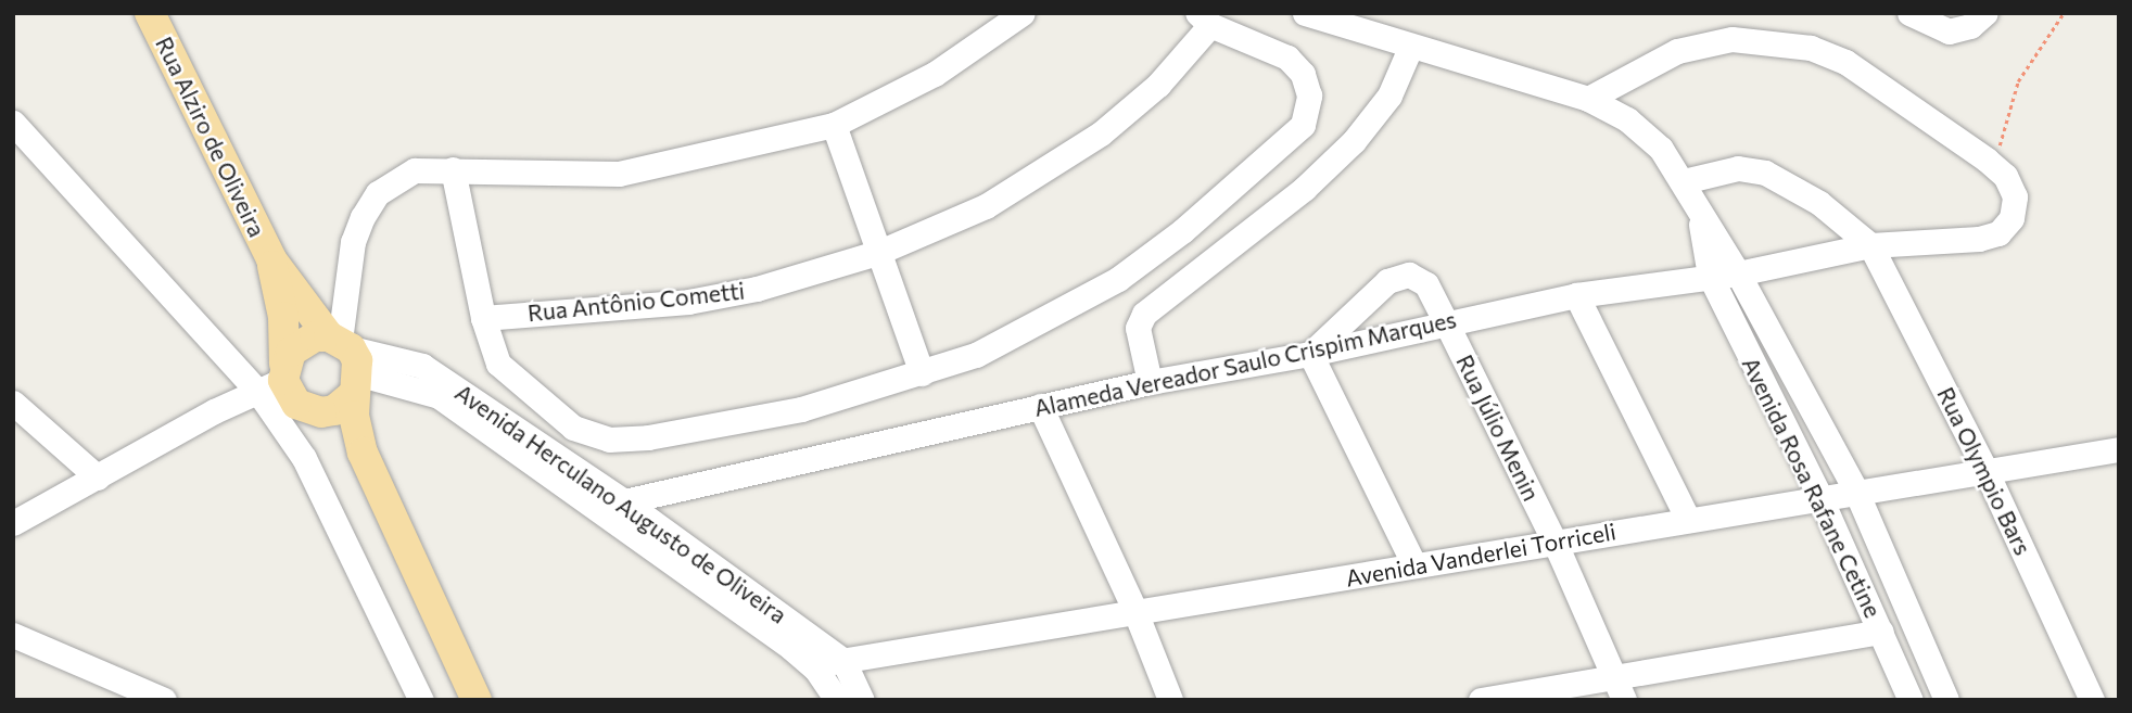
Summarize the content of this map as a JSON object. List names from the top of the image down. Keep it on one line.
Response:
{"streets":{"main road":["Rua Alziro de Oliveira"],"street":["Rua Antônio Cometti","Alameda Vereador Saulo Crispim Marques","Rua Júlio Menin","Rua Olympio Bars","Avenida Rosa Rafane Cetine","Avenida Herculano Augusto de Oliveira","Avenida Vanderlei Torriceli"]},"crossings":[["Rua Alziro de Oliveira","Avenida Herculano Augusto de Oliveira"],["Alameda Vereador Saulo Crispim Marques","Rua Júlio Menin"],["Alameda Vereador Saulo Crispim Marques","Rua Olympio Bars"],["Alameda Vereador Saulo Crispim Marques","Avenida Rosa Rafane Cetine"],["Alameda Vereador Saulo Crispim Marques","Avenida Herculano Augusto de Oliveira"],["Rua Júlio Menin","Avenida Vanderlei Torriceli"],["Rua Olympio Bars","Avenida Vanderlei Torriceli"],["Avenida Rosa Rafane Cetine","Avenida Vanderlei Torriceli"],["Avenida Herculano Augusto de Oliveira","Avenida Vanderlei Torriceli"]]}
